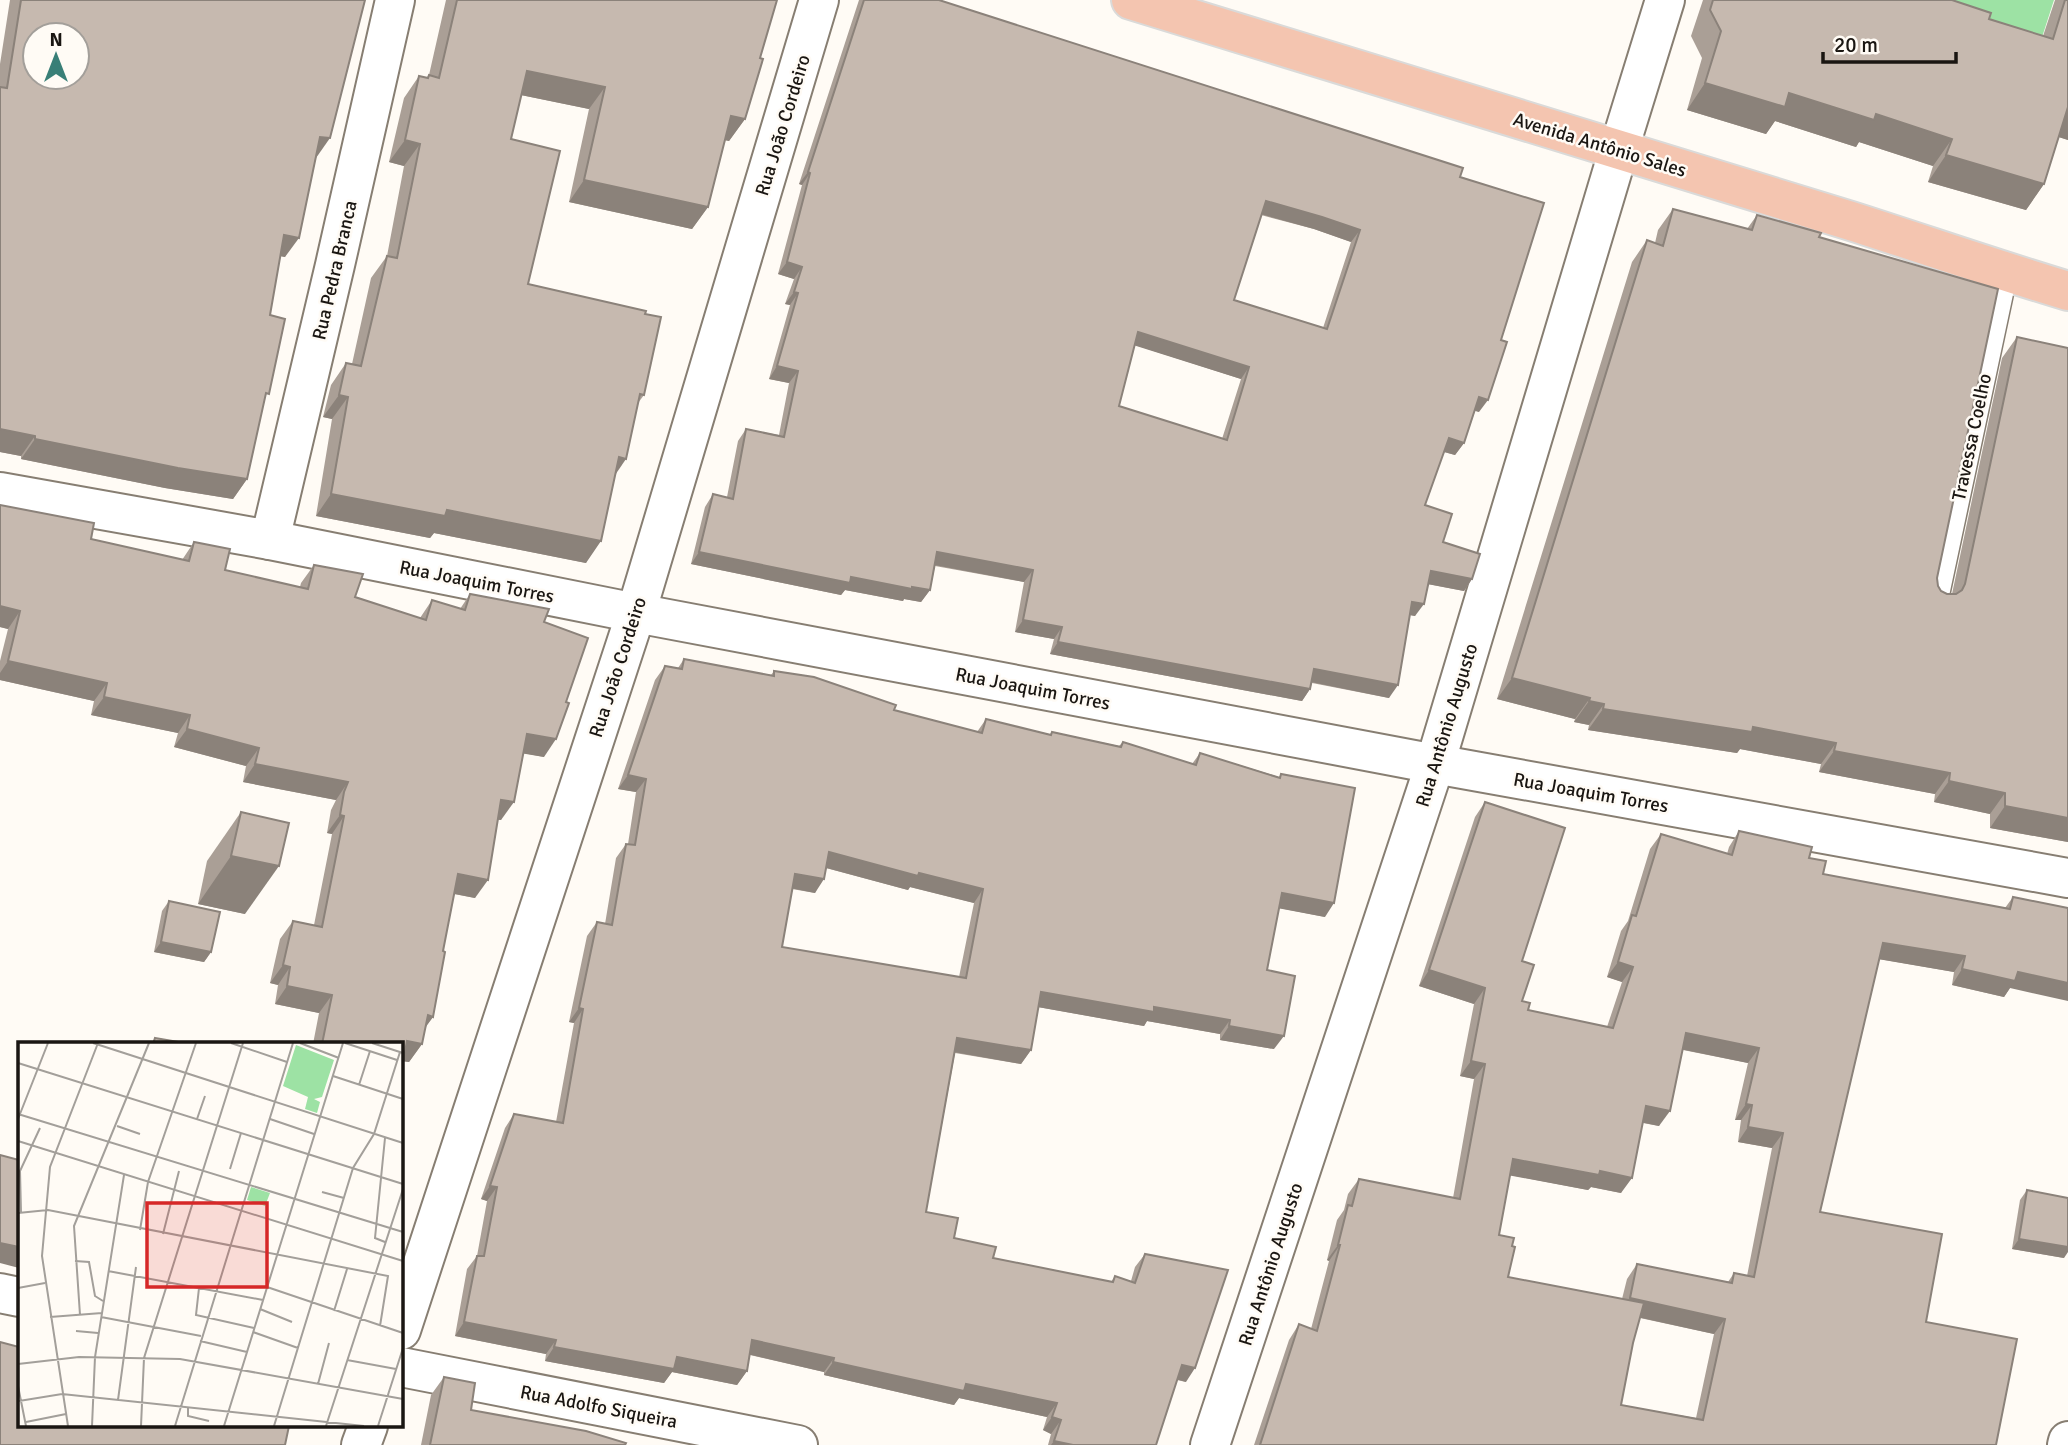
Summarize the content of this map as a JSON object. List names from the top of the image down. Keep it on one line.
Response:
{"streets":{"main road":["Avenida Antônio Sales"],"street":["Rua João Cordeiro","Rua Pedra Branca","Rua Joaquim Torres","Rua Antônio Augusto","Rua Adolfo Siqueira"],"lane":["Travessa Coelho"]},"crossings":[["Rua João Cordeiro","Rua Joaquim Torres"],["Avenida Antônio Sales","Travessa Coelho"],["Avenida Antônio Sales","Rua Antônio Augusto"],["Rua Pedra Branca","Rua Joaquim Torres"],["Rua Joaquim Torres","Rua Antônio Augusto"]],"scale_bar":"20 m","north":"top"}
